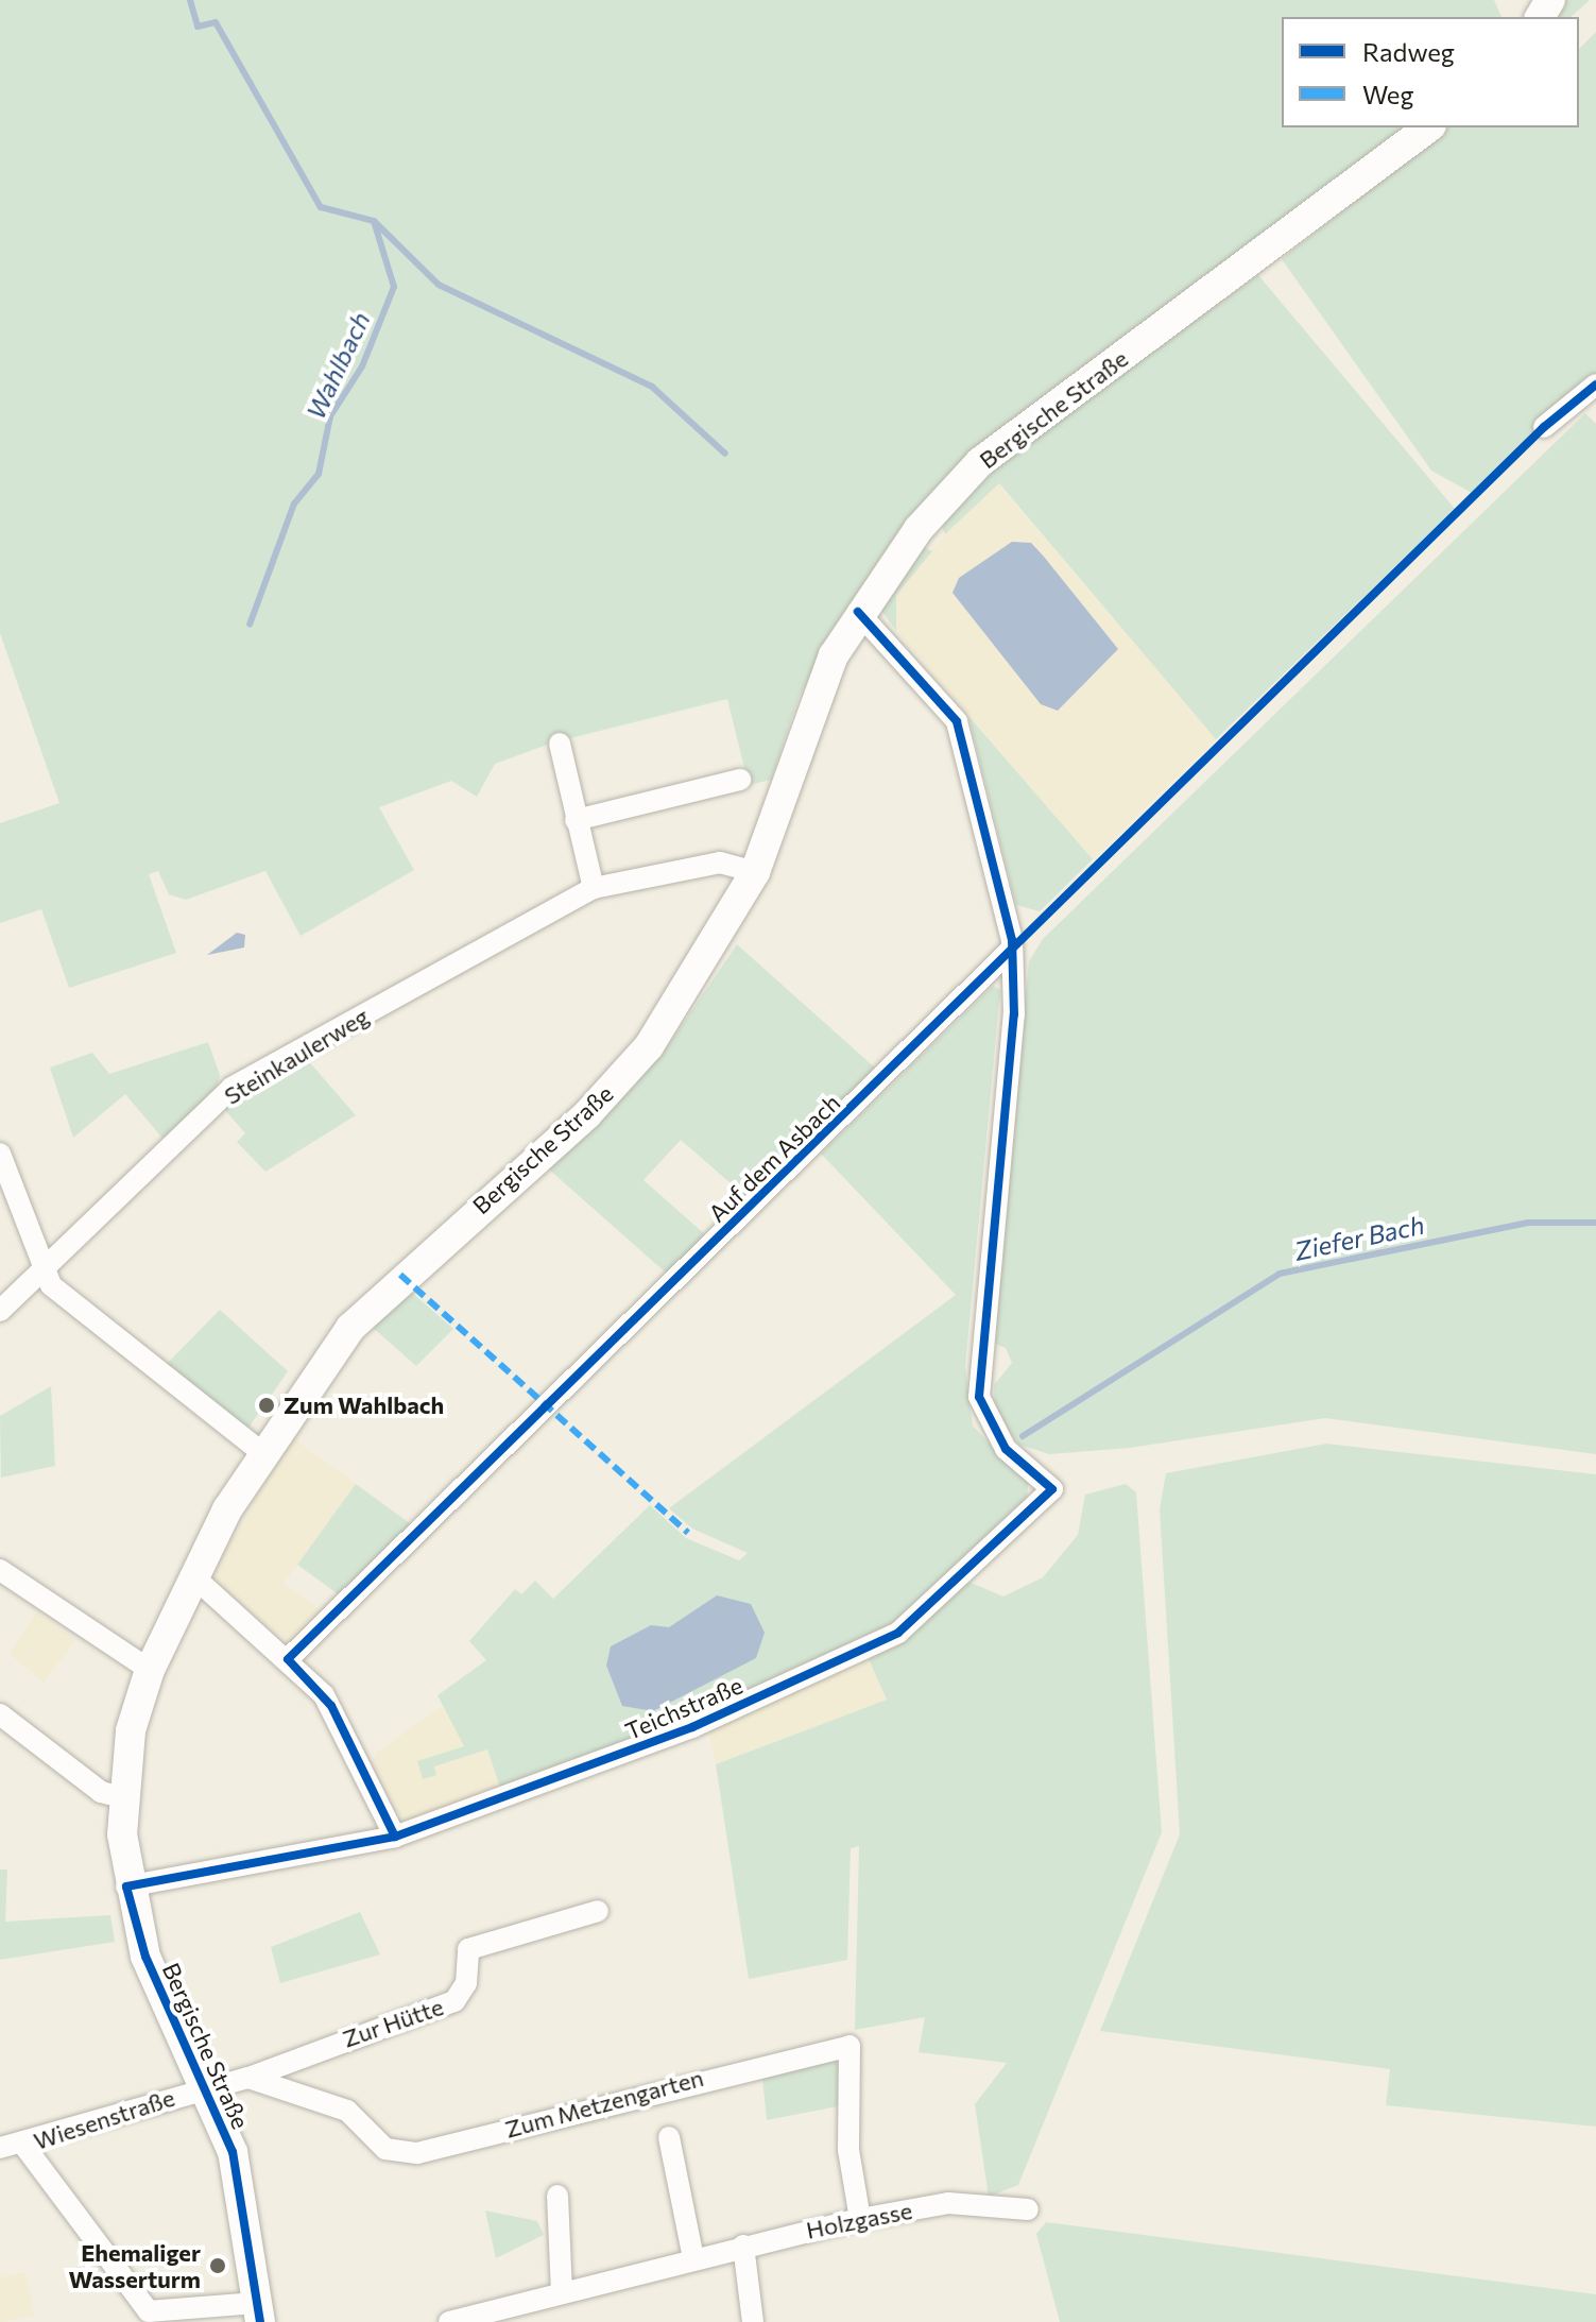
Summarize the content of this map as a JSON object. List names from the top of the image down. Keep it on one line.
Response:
{"streets":{"main road":["Bergische Straße"],"street":["Steinkaulerweg","Auf dem Asbach","Teichstraße","Zur Hütte","Zum Metzengarten","Wiesenstraße","Holzgasse"]},"crossings":[["Bergische Straße","Steinkaulerweg"],["Bergische Straße","Teichstraße"],["Bergische Straße","Wiesenstraße"],["Auf dem Asbach","Teichstraße"],["Zur Hütte","Zum Metzengarten"],["Zum Metzengarten","Holzgasse"]],"water":["Wahlbach","Ziefer Bach"],"places":["Zum Wahlbach","Ehemaliger Wasserturm"],"legend":["Radweg","Weg"]}
